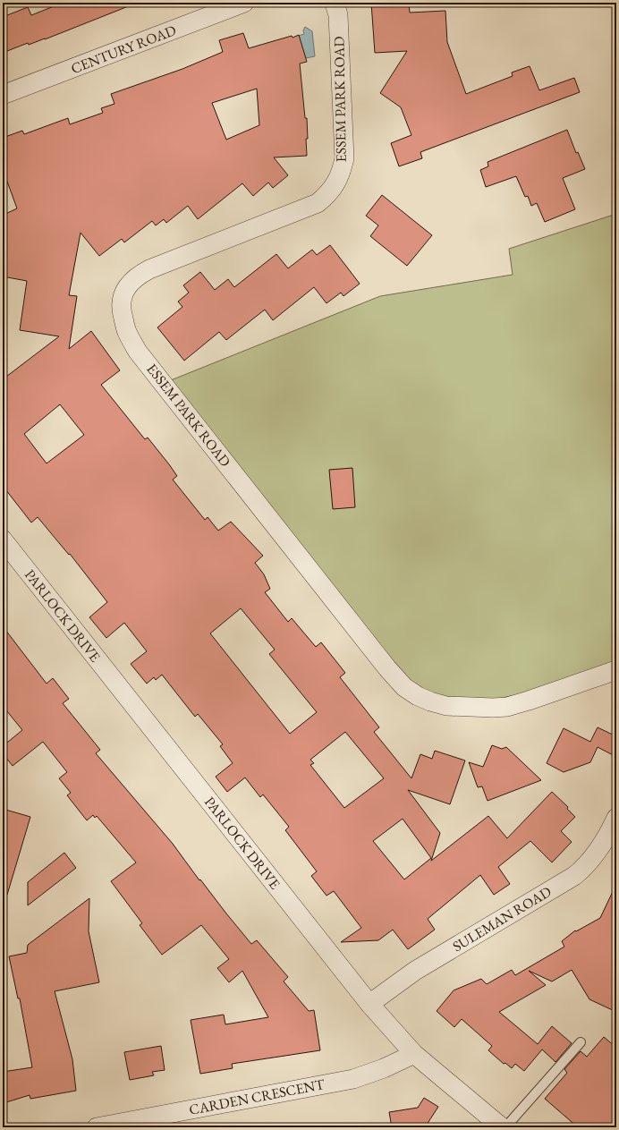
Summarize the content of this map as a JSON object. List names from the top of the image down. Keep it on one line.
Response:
{"streets":{"street":["CENTURY ROAD","ESSEM PARK ROAD","PARLOCK DRIVE","SULEMAN ROAD","CARDEN CRESCENT"]},"crossings":[["PARLOCK DRIVE","SULEMAN ROAD"],["PARLOCK DRIVE","CARDEN CRESCENT"]]}
